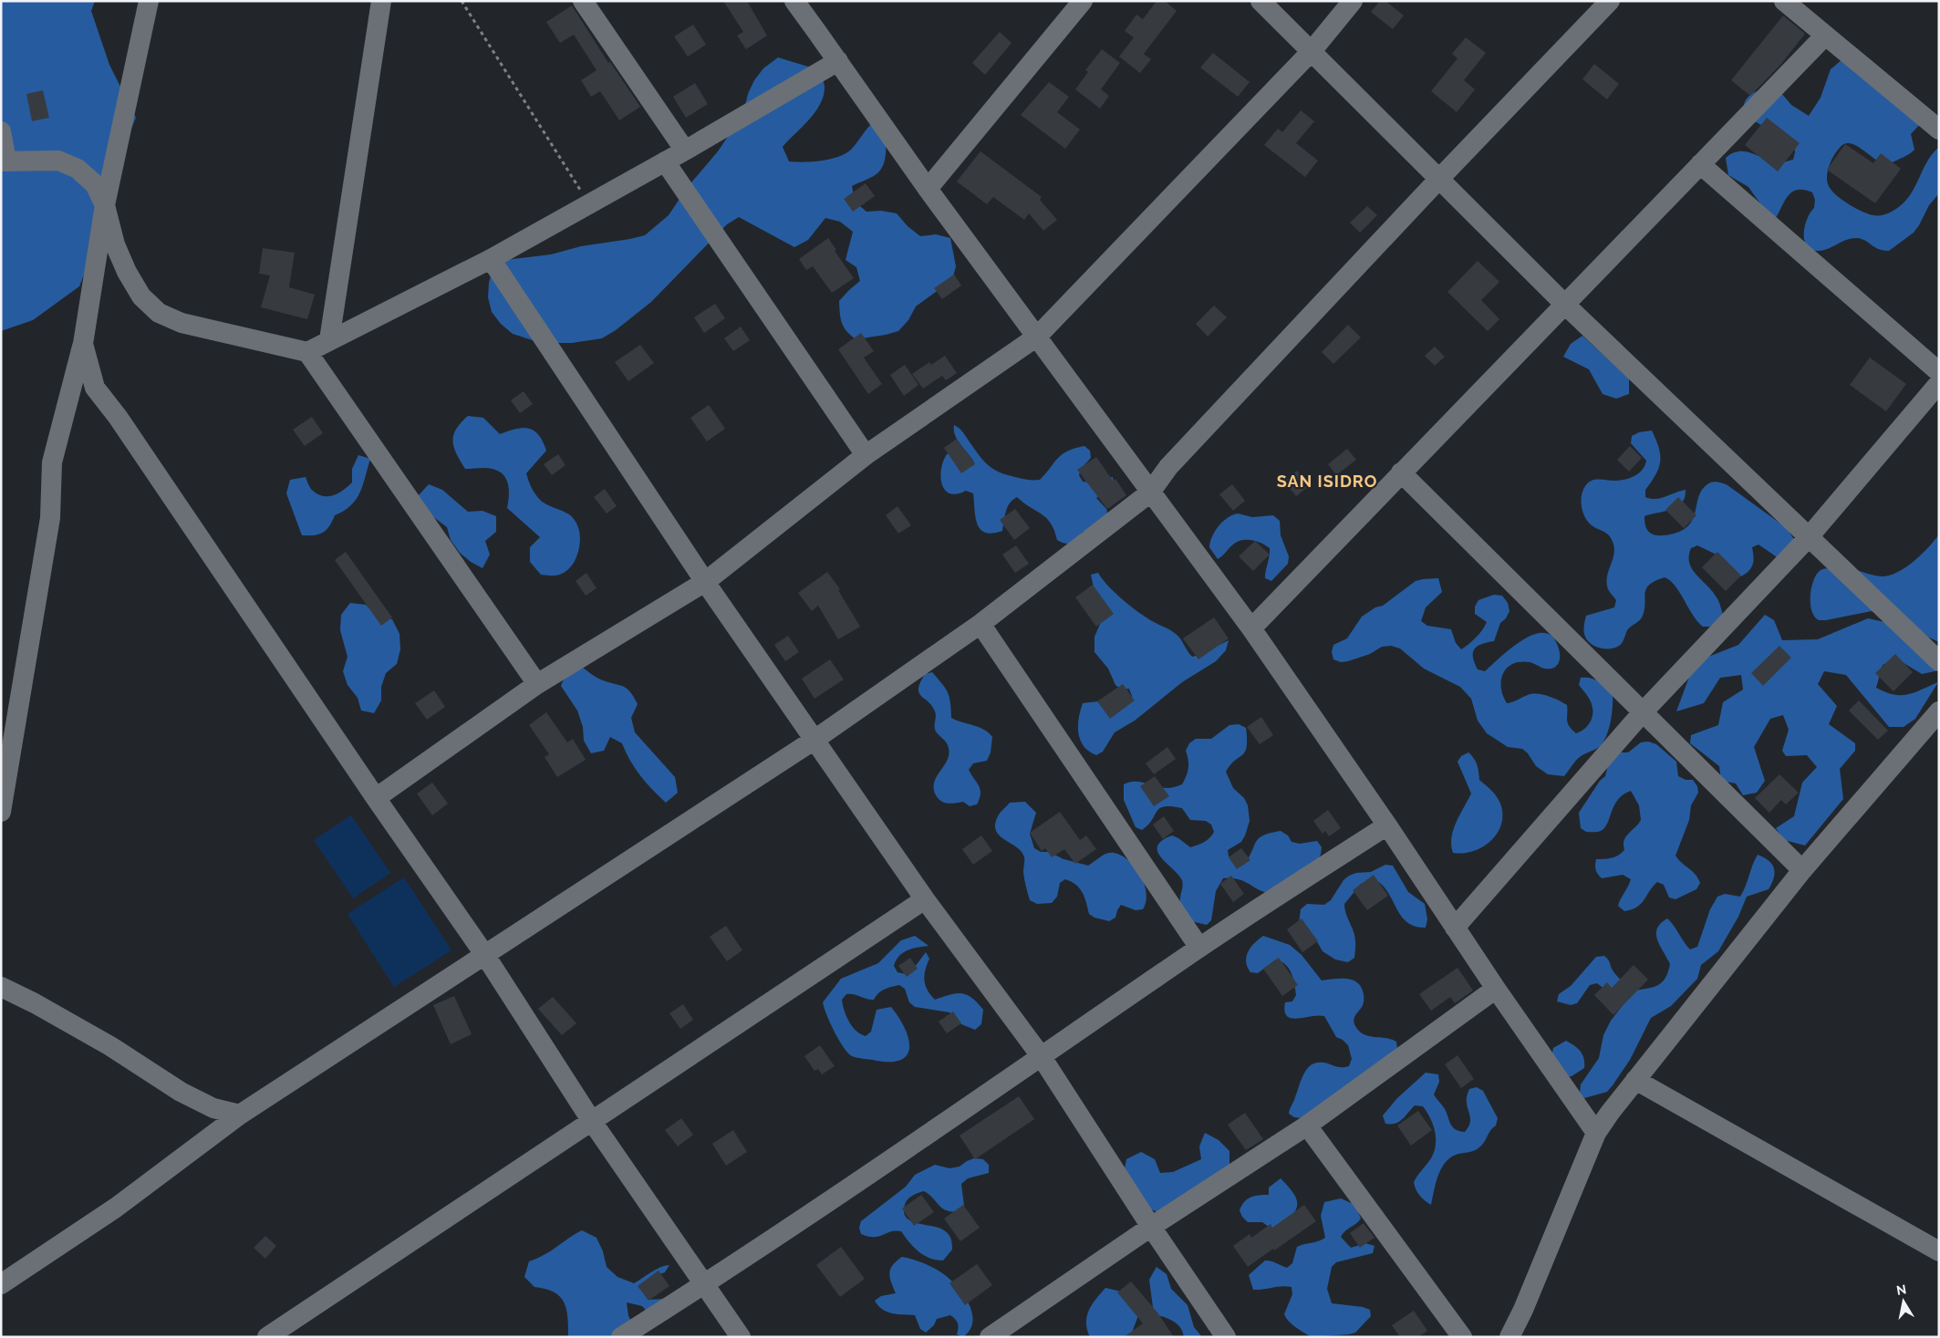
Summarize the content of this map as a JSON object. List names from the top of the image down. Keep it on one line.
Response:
{"districts":["SAN ISIDRO"],"north":"top"}
